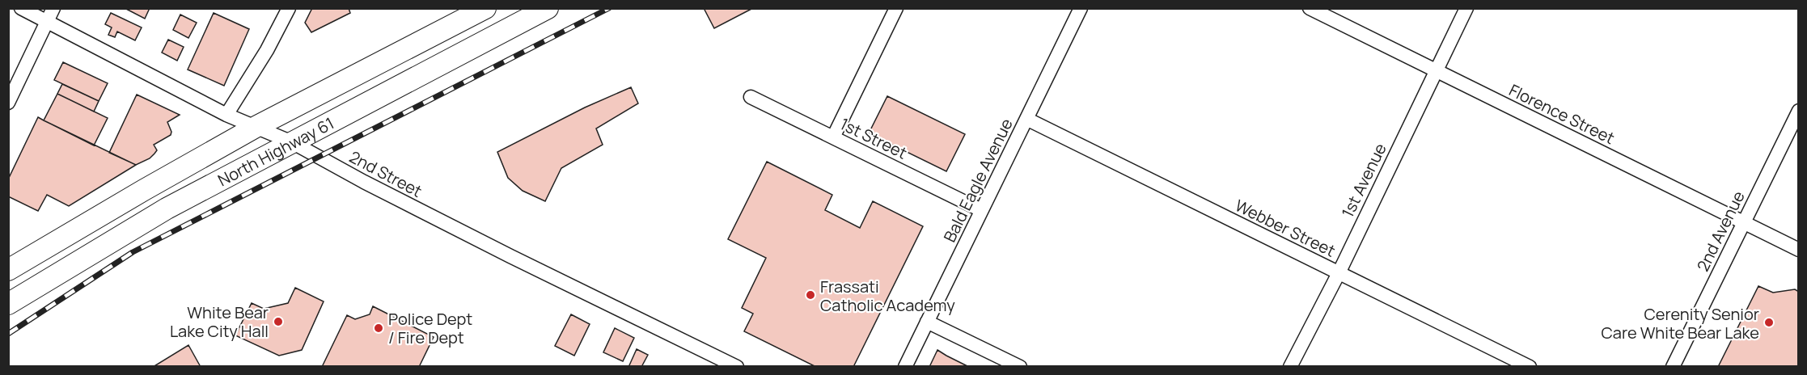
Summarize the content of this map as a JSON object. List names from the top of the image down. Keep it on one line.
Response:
{"streets":{"main road":["North Highway 61"],"street":["Florence Street","1st Street","2nd Street","Bald Eagle Avenue","1st Avenue","Webber Street","2nd Avenue"]},"crossings":[["Florence Street","1st Avenue"],["Florence Street","2nd Avenue"],["1st Street","Bald Eagle Avenue"],["North Highway 61","2nd Street"],["Bald Eagle Avenue","Webber Street"],["1st Avenue","Webber Street"]],"places":["Frassati Catholic Academy","White Bear Lake City Hall","Cerenity Senior Care White Bear Lake","Police Dept / Fire Dept"]}
